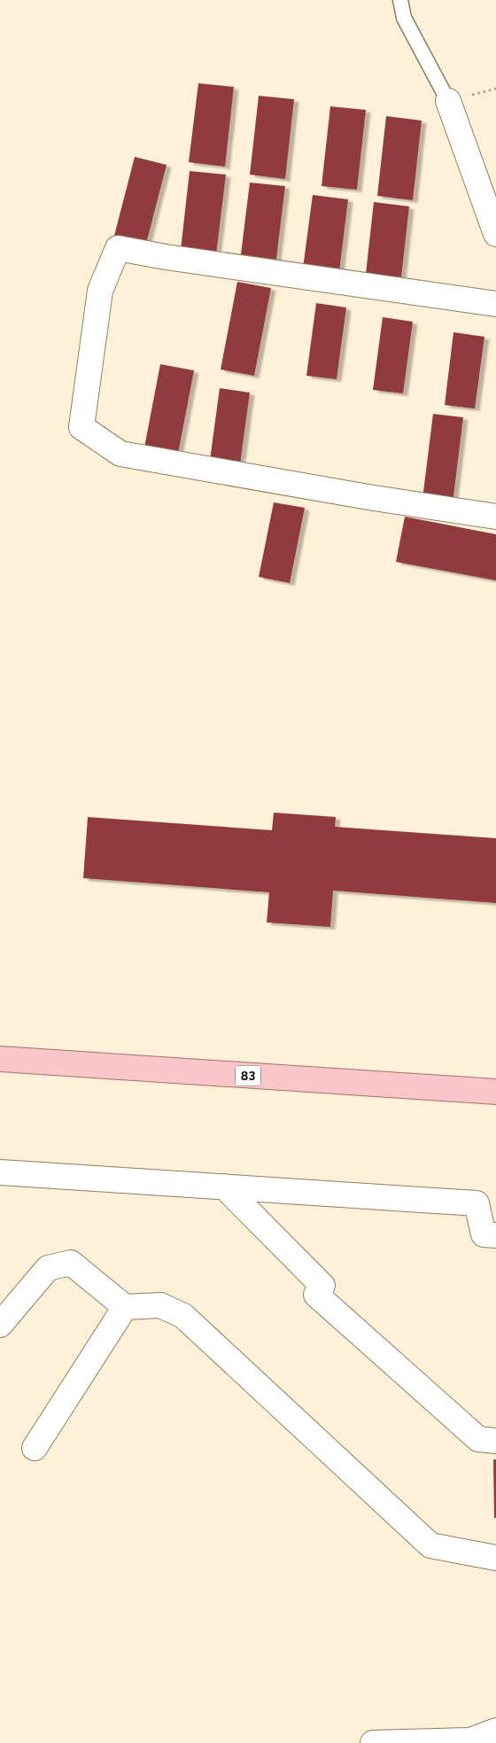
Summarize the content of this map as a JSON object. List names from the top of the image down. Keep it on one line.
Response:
{"streets":{"main road":["83"]}}
